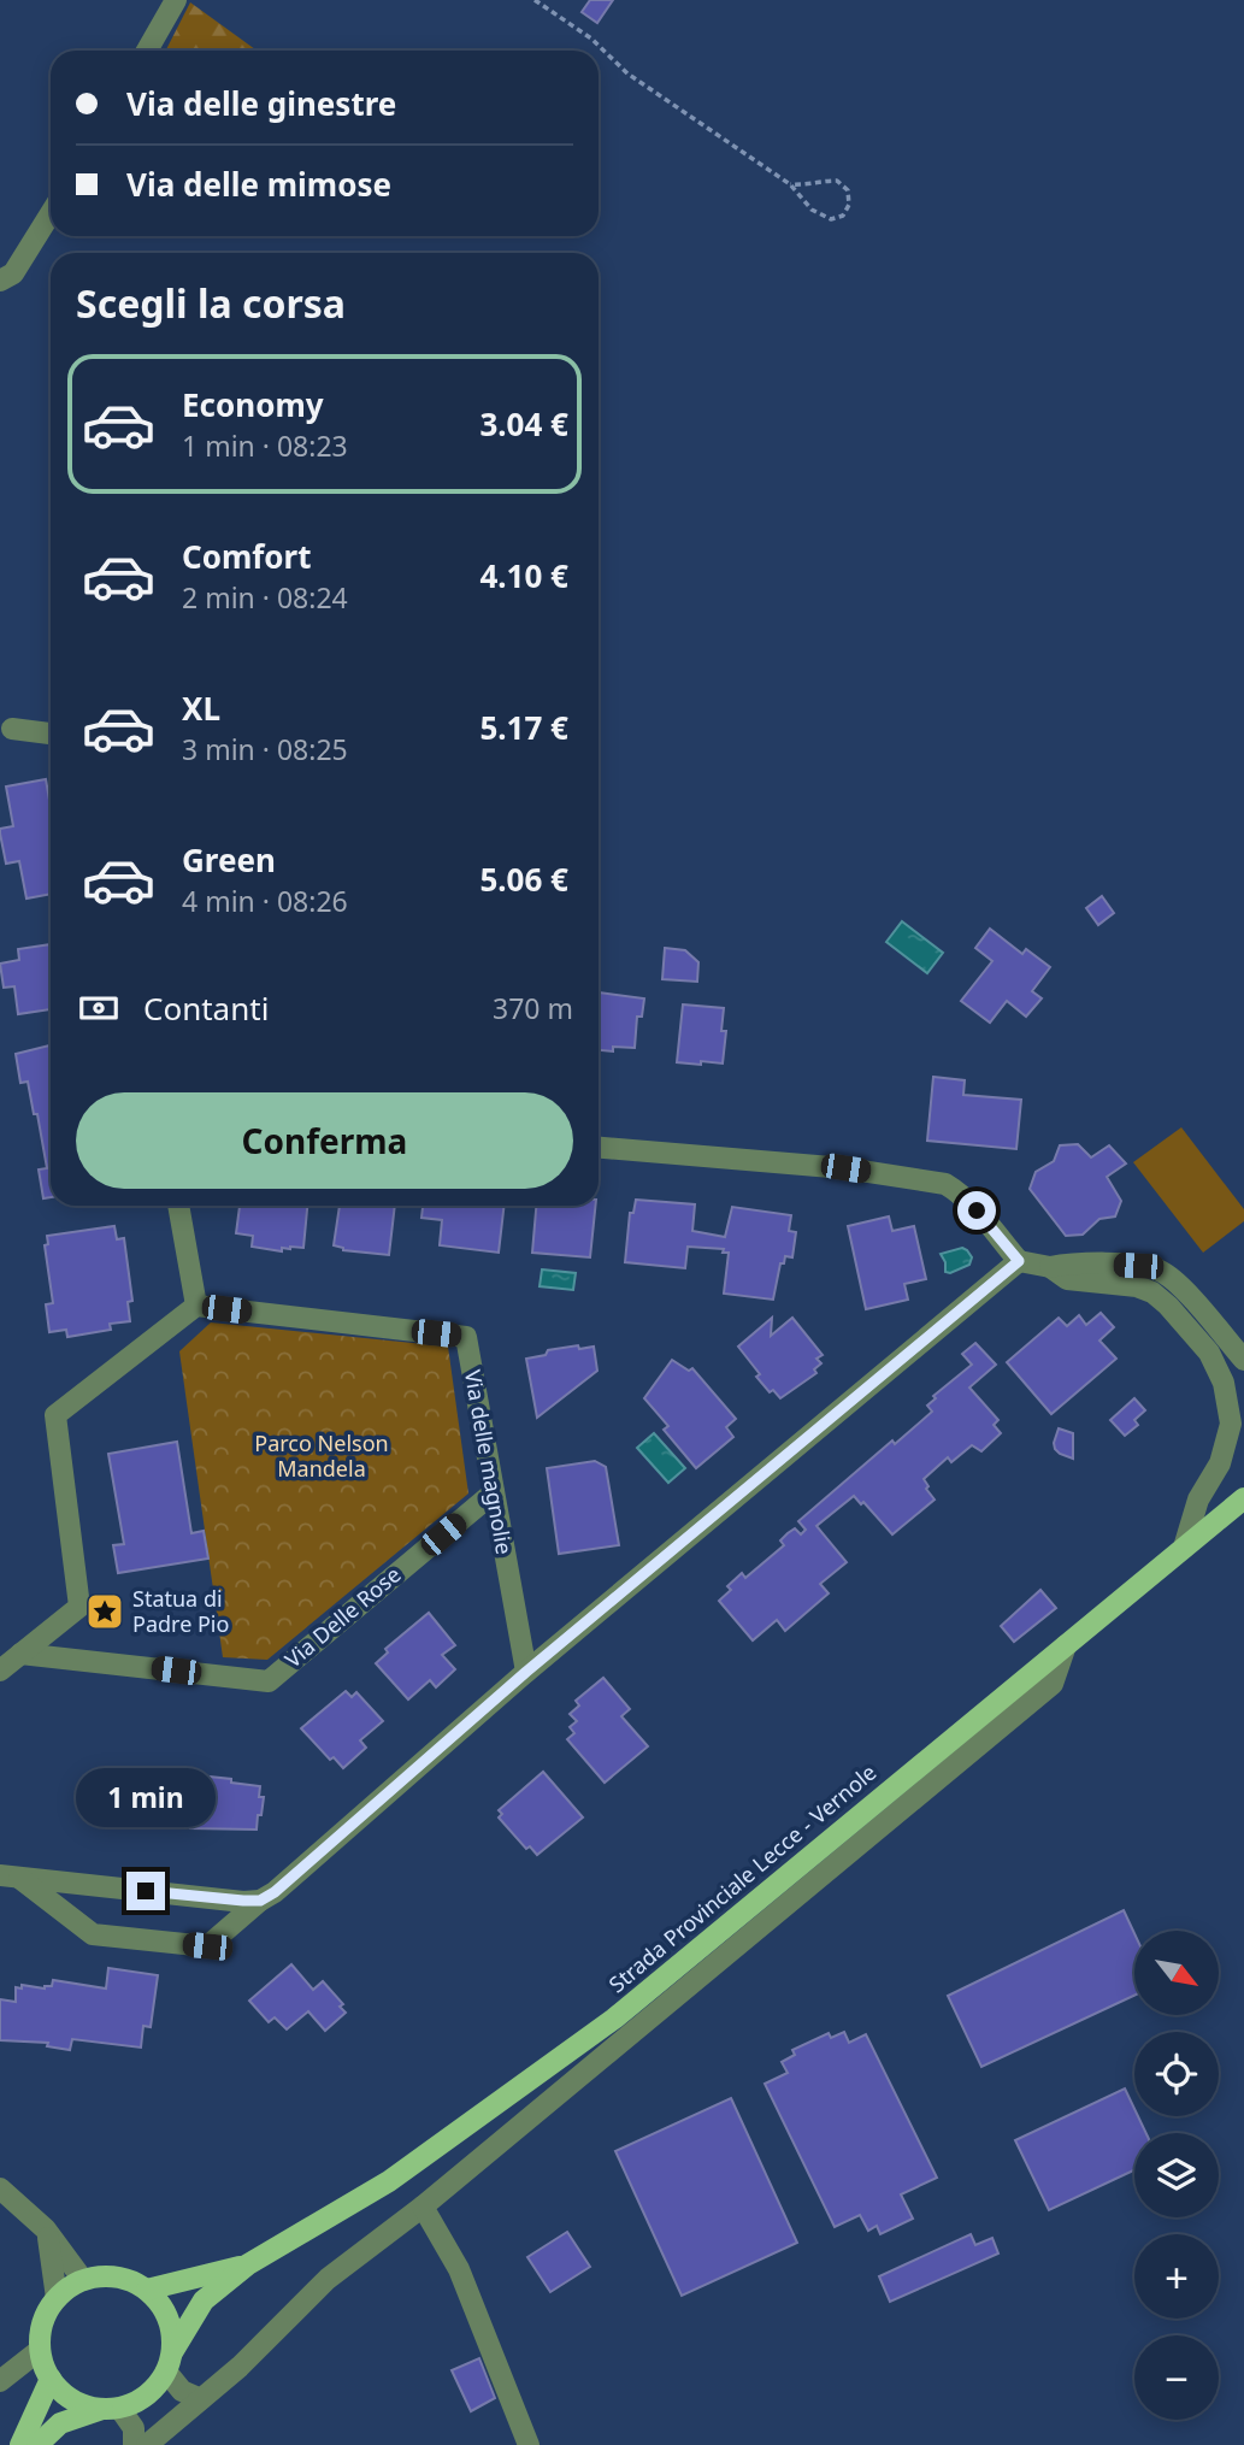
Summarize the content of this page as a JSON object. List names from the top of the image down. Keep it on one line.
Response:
{"streets":{"main road":["Strada Provinciale Lecce - Vernole"],"street":["Via delle magnolie","Via Delle Rose"]},"crossings":[["Via delle magnolie","Via Delle Rose"]],"parks":["Parco Nelson Mandela"],"places":{"place":["Statua di Padre Pio"]},"north":"bottom right","page":{"banner":["Via delle ginestre","Via delle mimose"],"heading":"Scegli la corsa","list":[{"name":"Economy","note":"1 min · 08:23","value":"3.04 €"},{"name":"Comfort","note":"2 min · 08:24","value":"4.10 €"},{"name":"XL","note":"3 min · 08:25","value":"5.17 €"},{"name":"Green","note":"4 min · 08:26","value":"5.06 €"}],"pay":["Contanti","370 m"],"buttons":"Conferma","bubble":"1 min","map_buttons":["+","−"]}}
